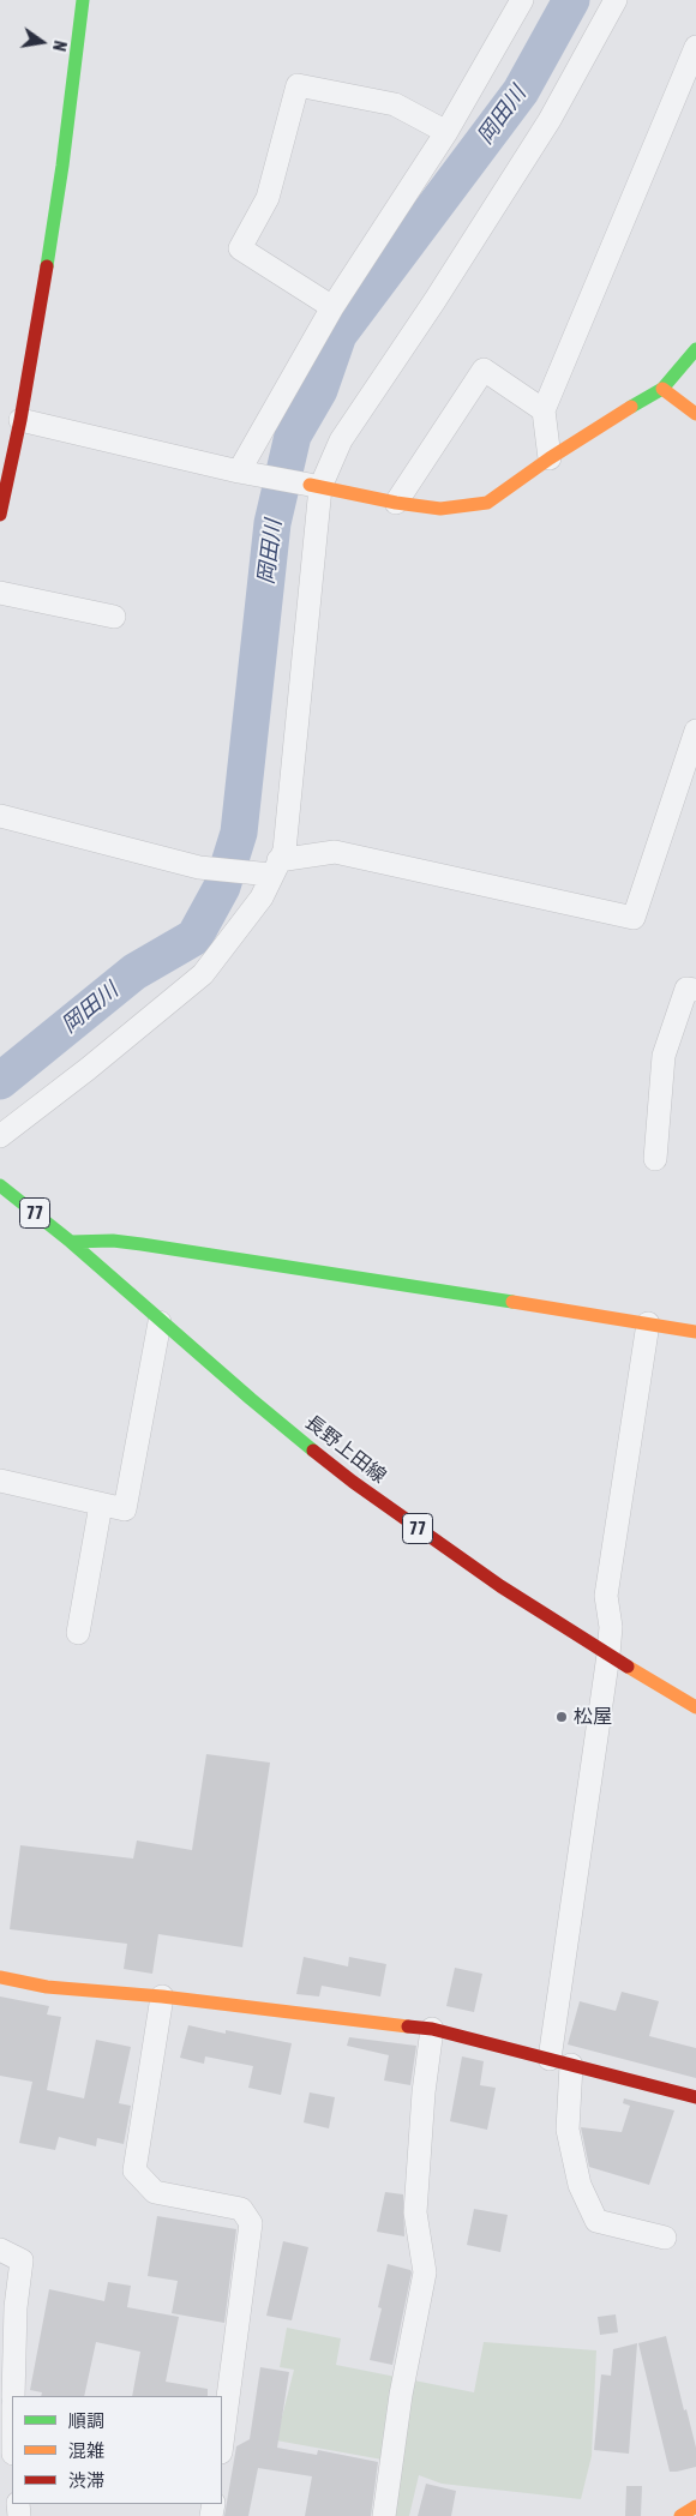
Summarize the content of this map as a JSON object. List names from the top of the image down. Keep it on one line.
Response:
{"streets":{"street":["77","長野上田線"]},"water":["岡田川"],"places":["松屋"],"legend":["順調","混雑","渋滞"],"north":"right"}
